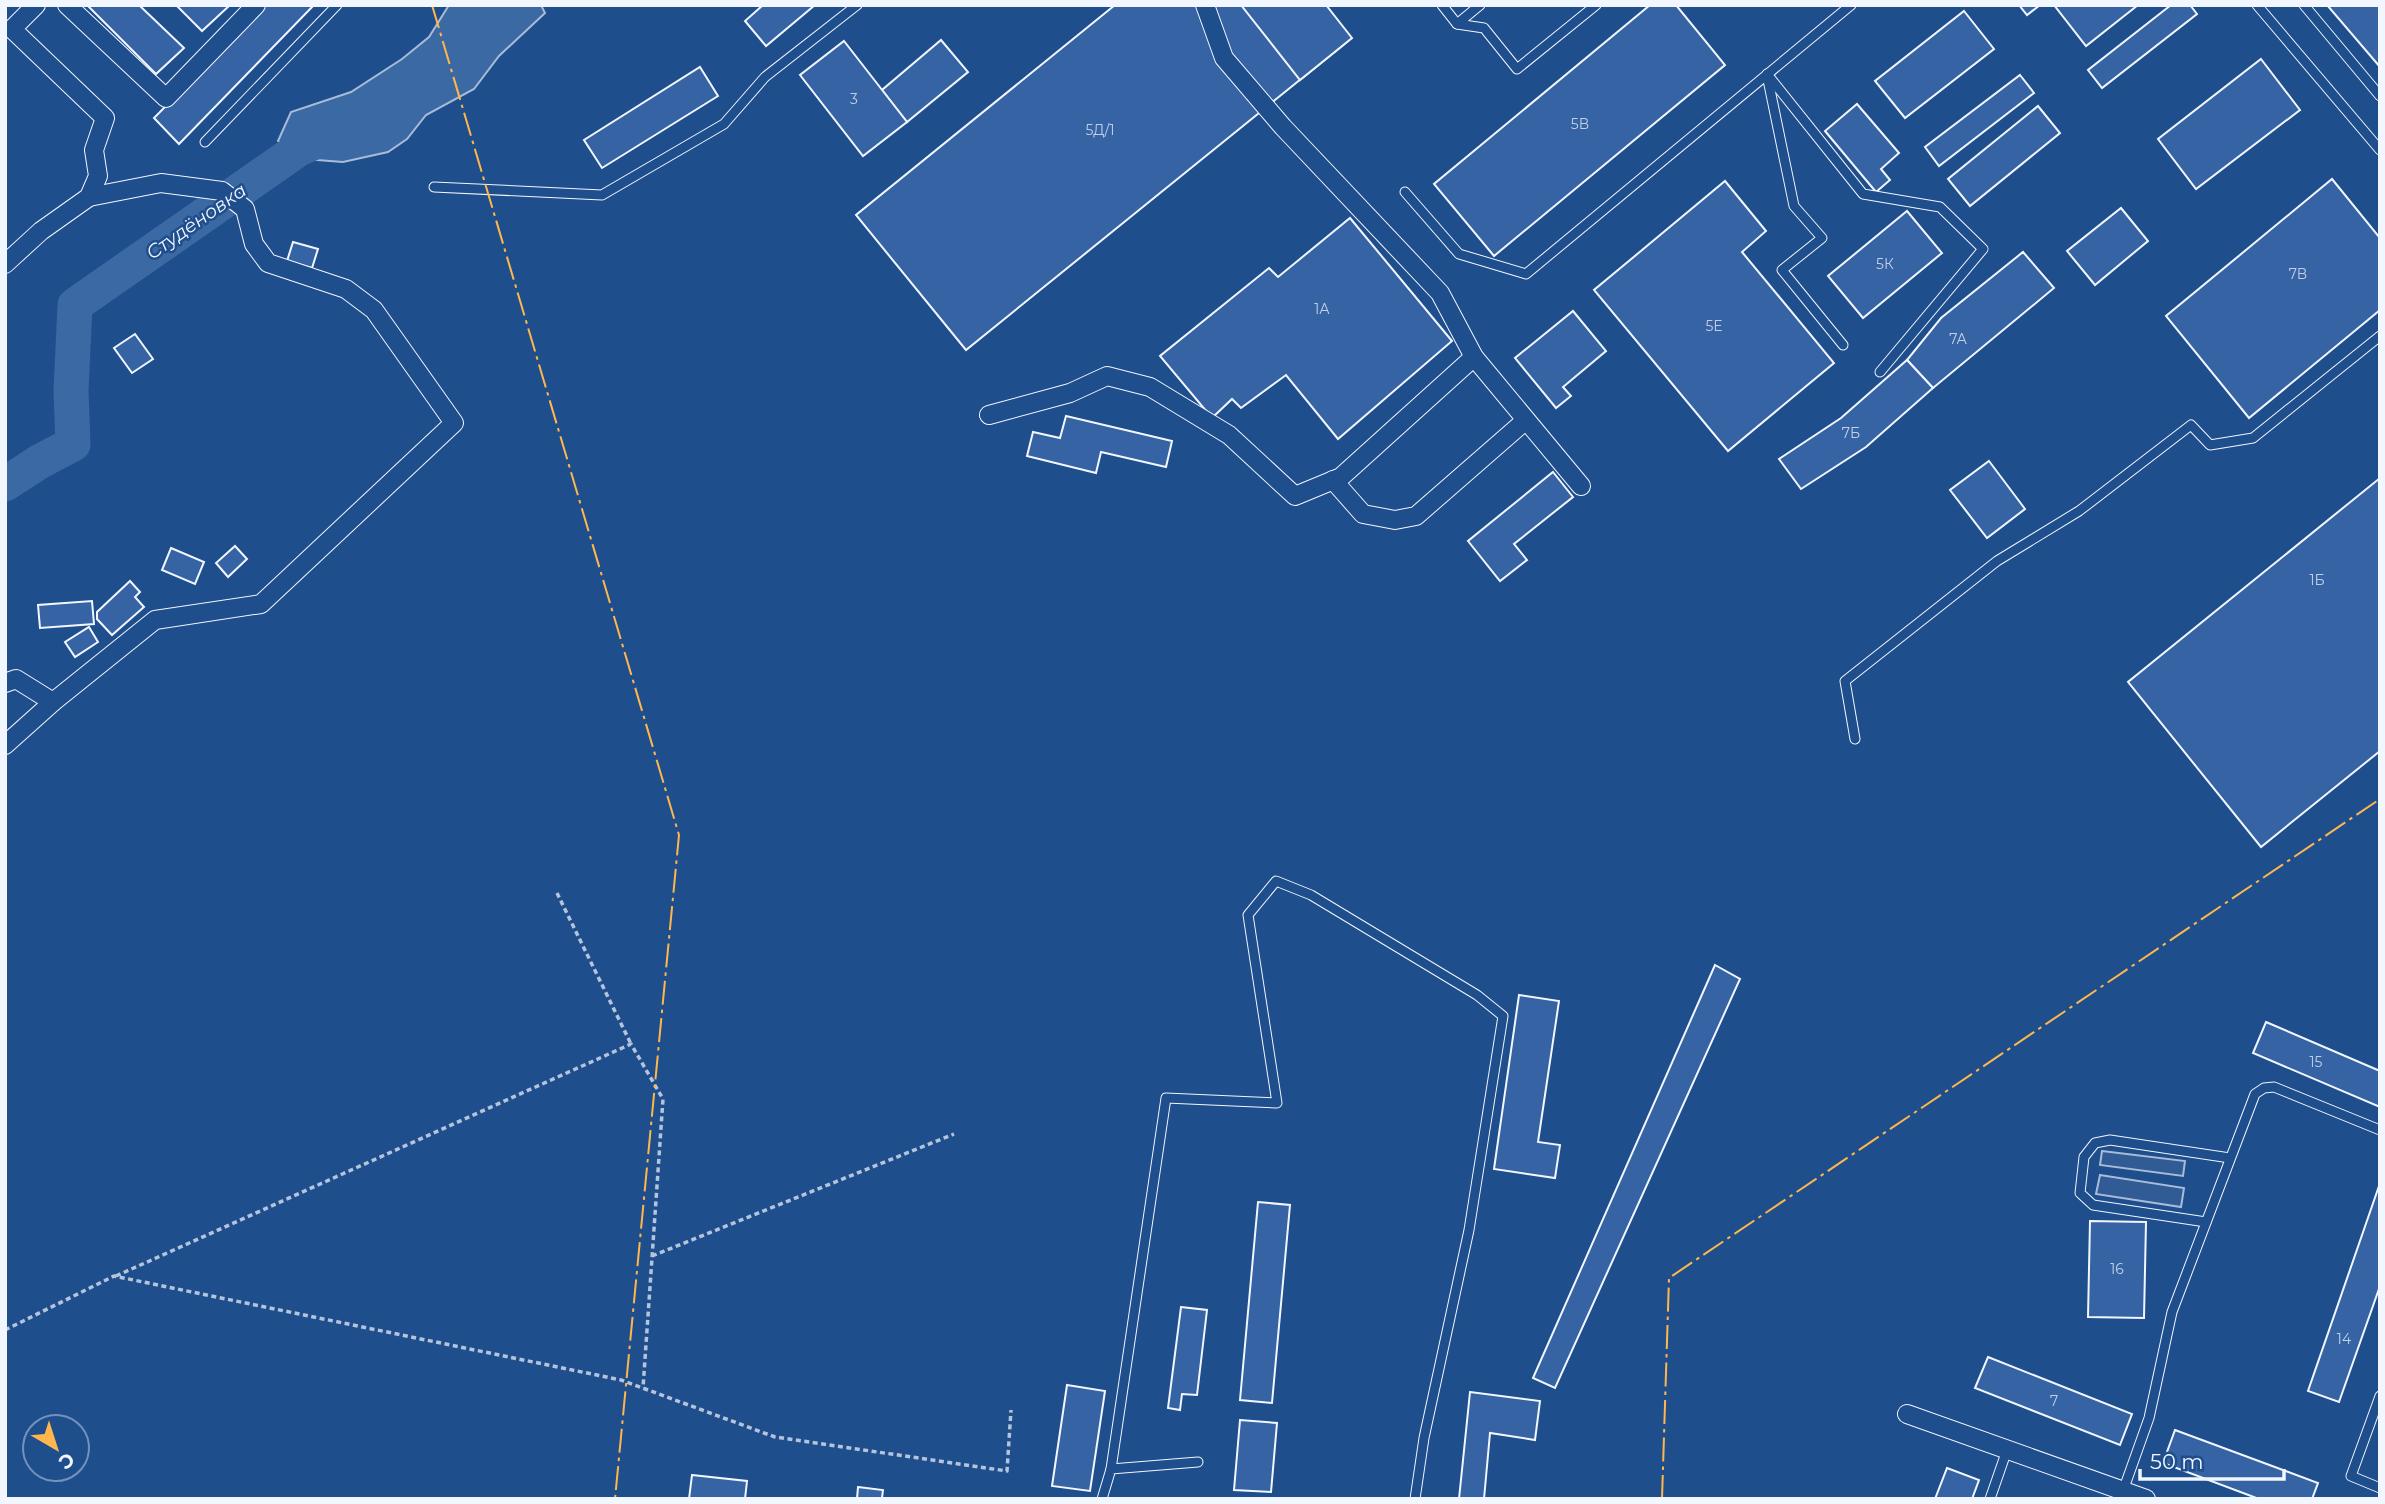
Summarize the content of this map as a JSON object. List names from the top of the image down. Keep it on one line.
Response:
{"water":["Студёновка"],"house_numbers":["3","5В","5Д/1","5К","7В","1А","5Е","7А","7Б","1Б","15","16","14","7"],"scale_bar":"50 m","north":"bottom right"}
